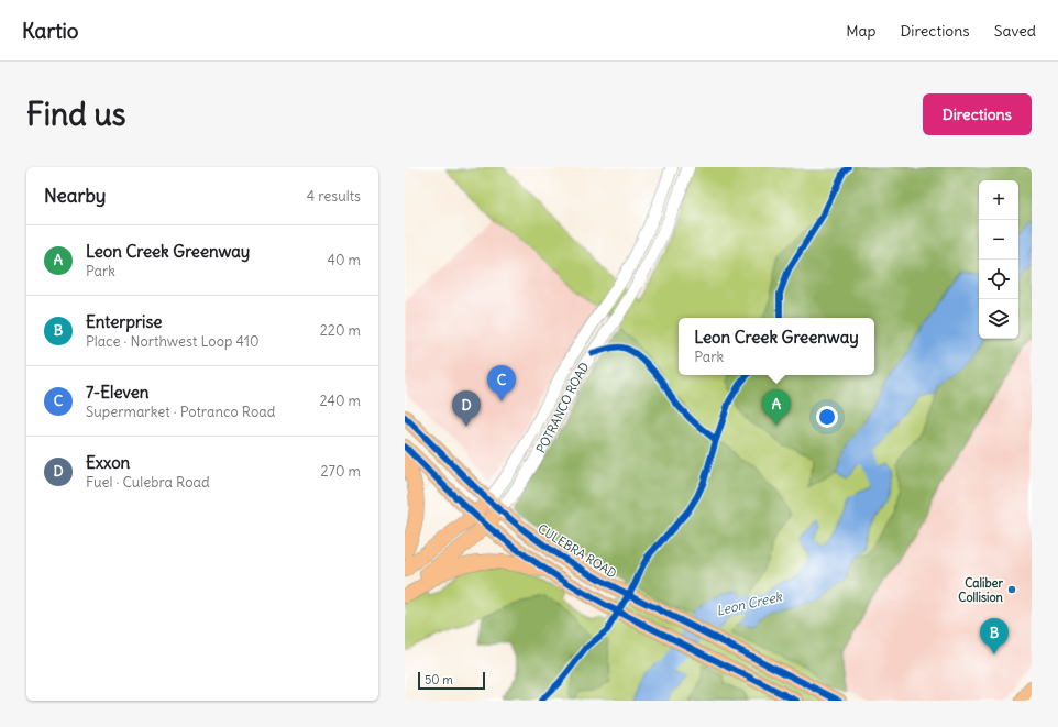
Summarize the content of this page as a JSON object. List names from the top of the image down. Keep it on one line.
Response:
{"streets":{"main road":["POTRANCO ROAD","CULEBRA ROAD"]},"crossings":[["POTRANCO ROAD","CULEBRA ROAD"]],"water":["Leon Creek"],"places":["Caliber Collision"],"scale_bar":"50 m","page":{"header":"Kartio","nav":["Map","Directions","Saved"],"buttons":"Directions","title":"Find us","heading":["Nearby","4 results"],"map_buttons":["+","−"],"list":[{"mark":"A","name":"Leon Creek Greenway","note":"Park","value":"40 m"},{"mark":"B","name":"Enterprise","note":"Place · Northwest Loop 410","value":"220 m"},{"mark":"C","name":"7-Eleven","note":"Supermarket · Potranco Road","value":"240 m"},{"mark":"D","name":"Exxon","note":"Fuel · Culebra Road","value":"270 m"}],"popup":["Leon Creek Greenway","Park"],"pins":["C","A","D","B"],"scale":"50 m"}}
